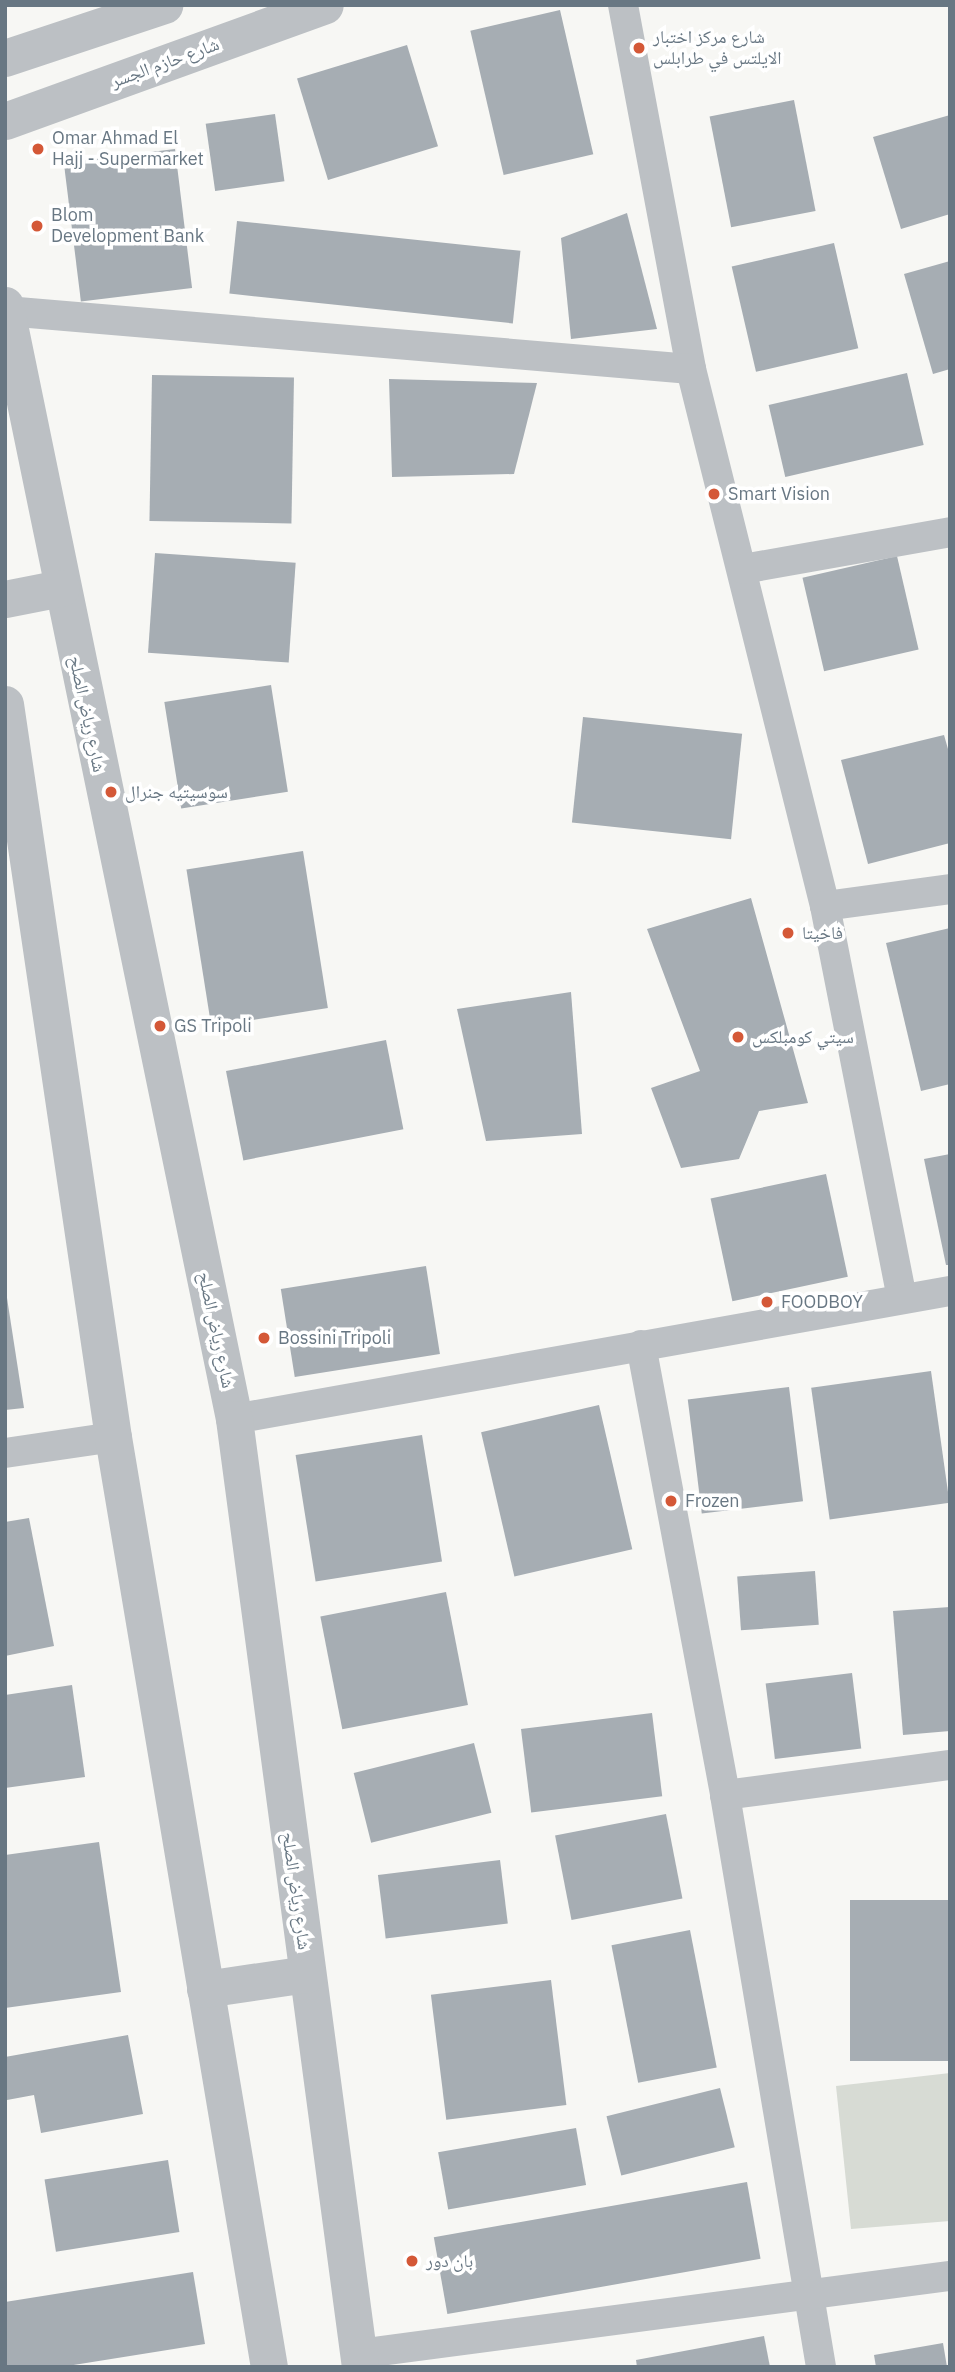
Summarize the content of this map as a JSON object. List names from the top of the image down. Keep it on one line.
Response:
{"streets":{"street":["شارع حازم الجسر","شارع رياض الصلح"]},"places":["شارع مركز اختبار الايلتس في طرابلس","Omar Ahmad El Hajj - Supermarket","Blom Development Bank","Smart Vision","سوسيتيه جنرال","فاخيتا","GS Tripoli","سيتي كومبلكس","FOODBOY","Bossini Tripoli","Frozen","بان دور"]}
